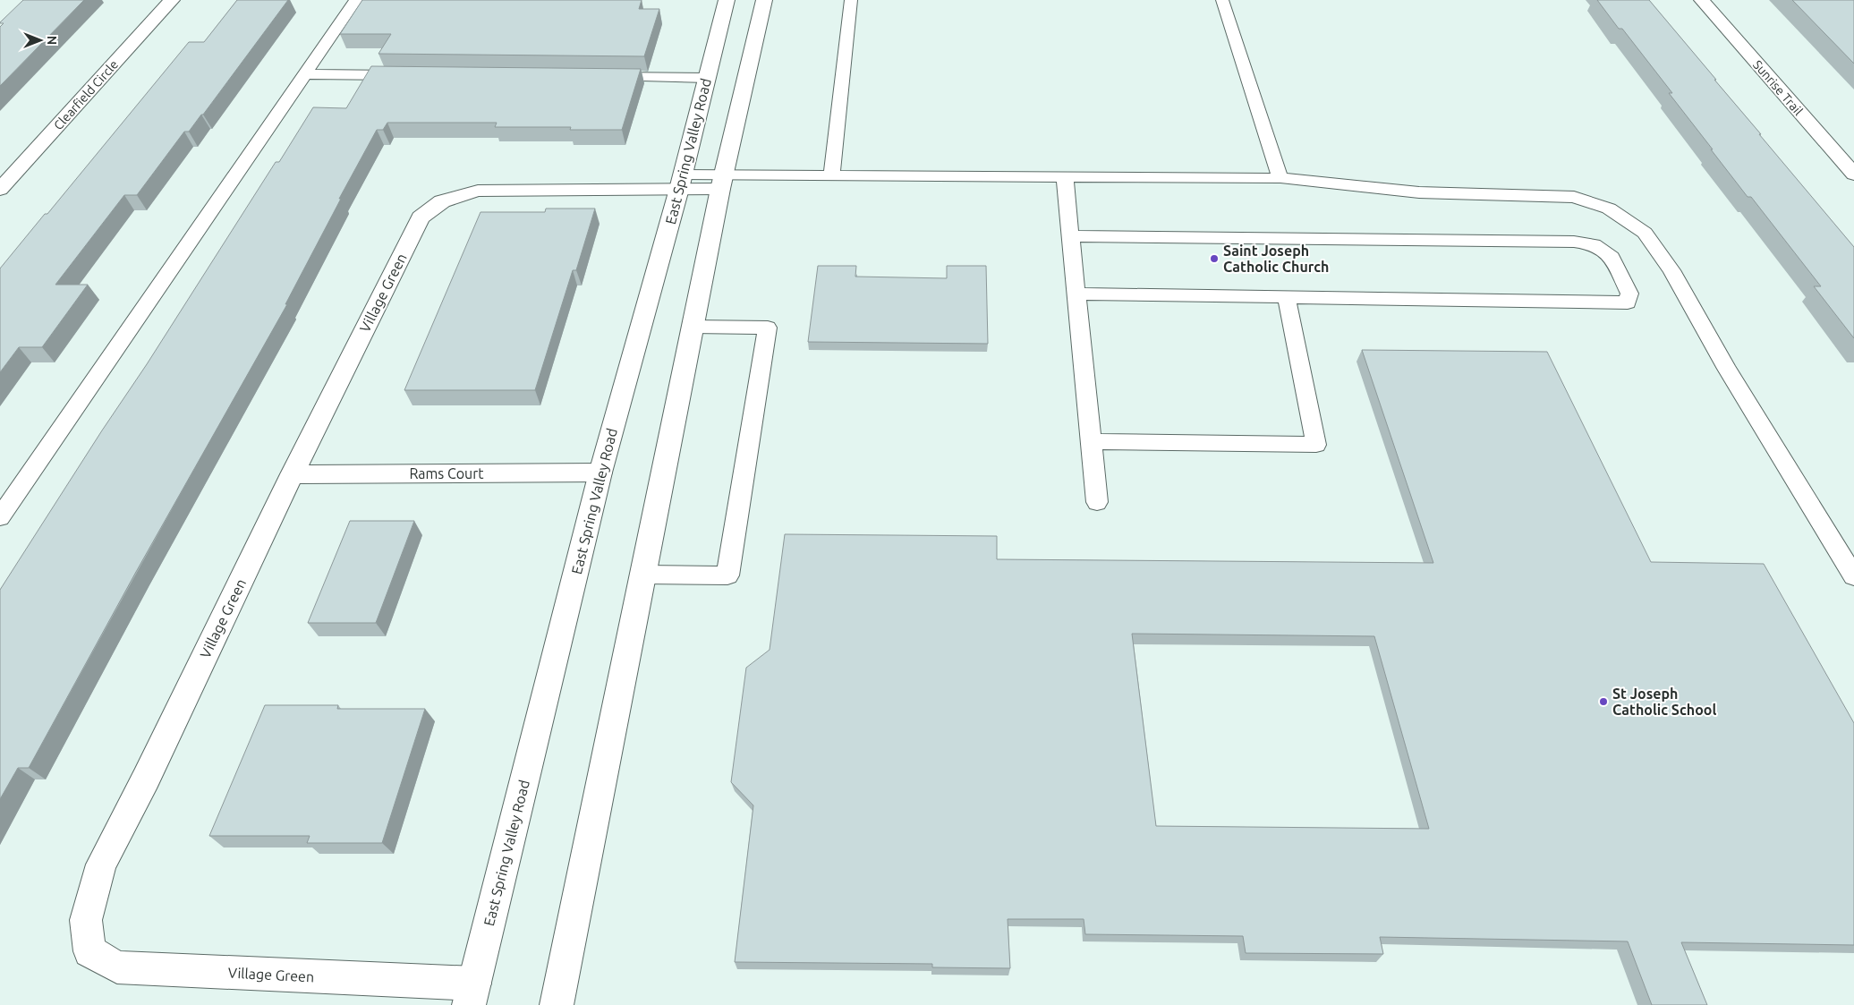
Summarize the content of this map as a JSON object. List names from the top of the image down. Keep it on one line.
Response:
{"streets":{"street":["Sunrise Trail","Clearfield Circle","East Spring Valley Road","Village Green","Rams Court"]},"crossings":[["East Spring Valley Road","Village Green"],["East Spring Valley Road","Rams Court"],["Village Green","Rams Court"]],"places":["Saint Joseph Catholic Church","St Joseph Catholic School"],"north":"right"}
